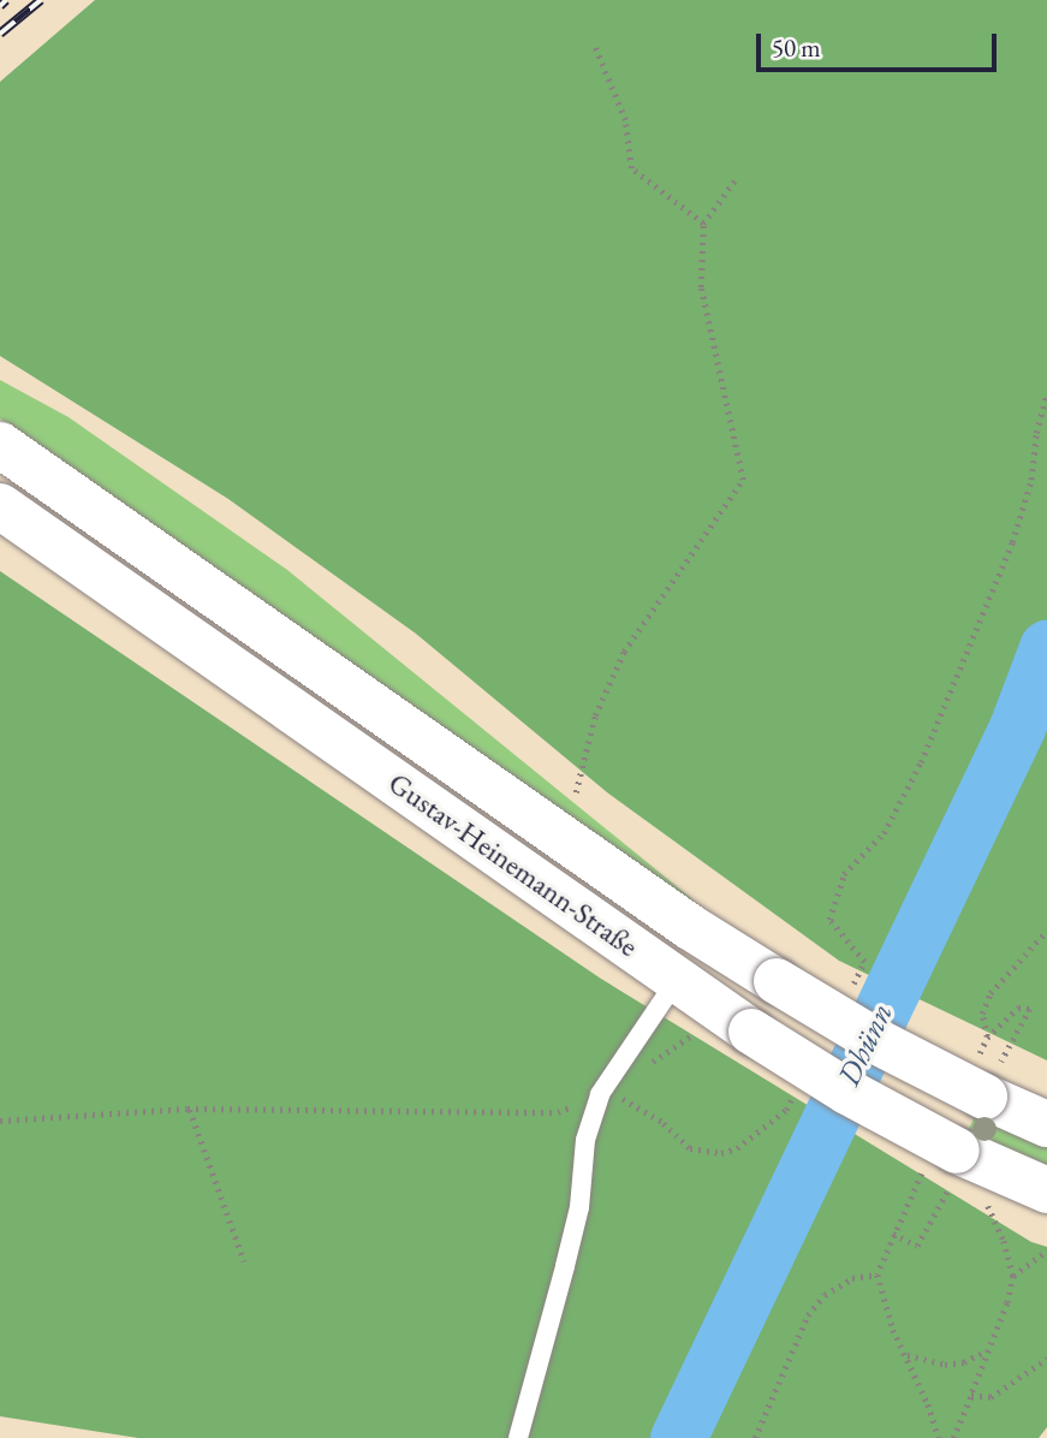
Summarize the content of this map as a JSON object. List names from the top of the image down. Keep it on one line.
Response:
{"streets":{"main road":["Gustav-Heinemann-Straße"]},"water":["Dhünn"],"scale_bar":"50 m"}
